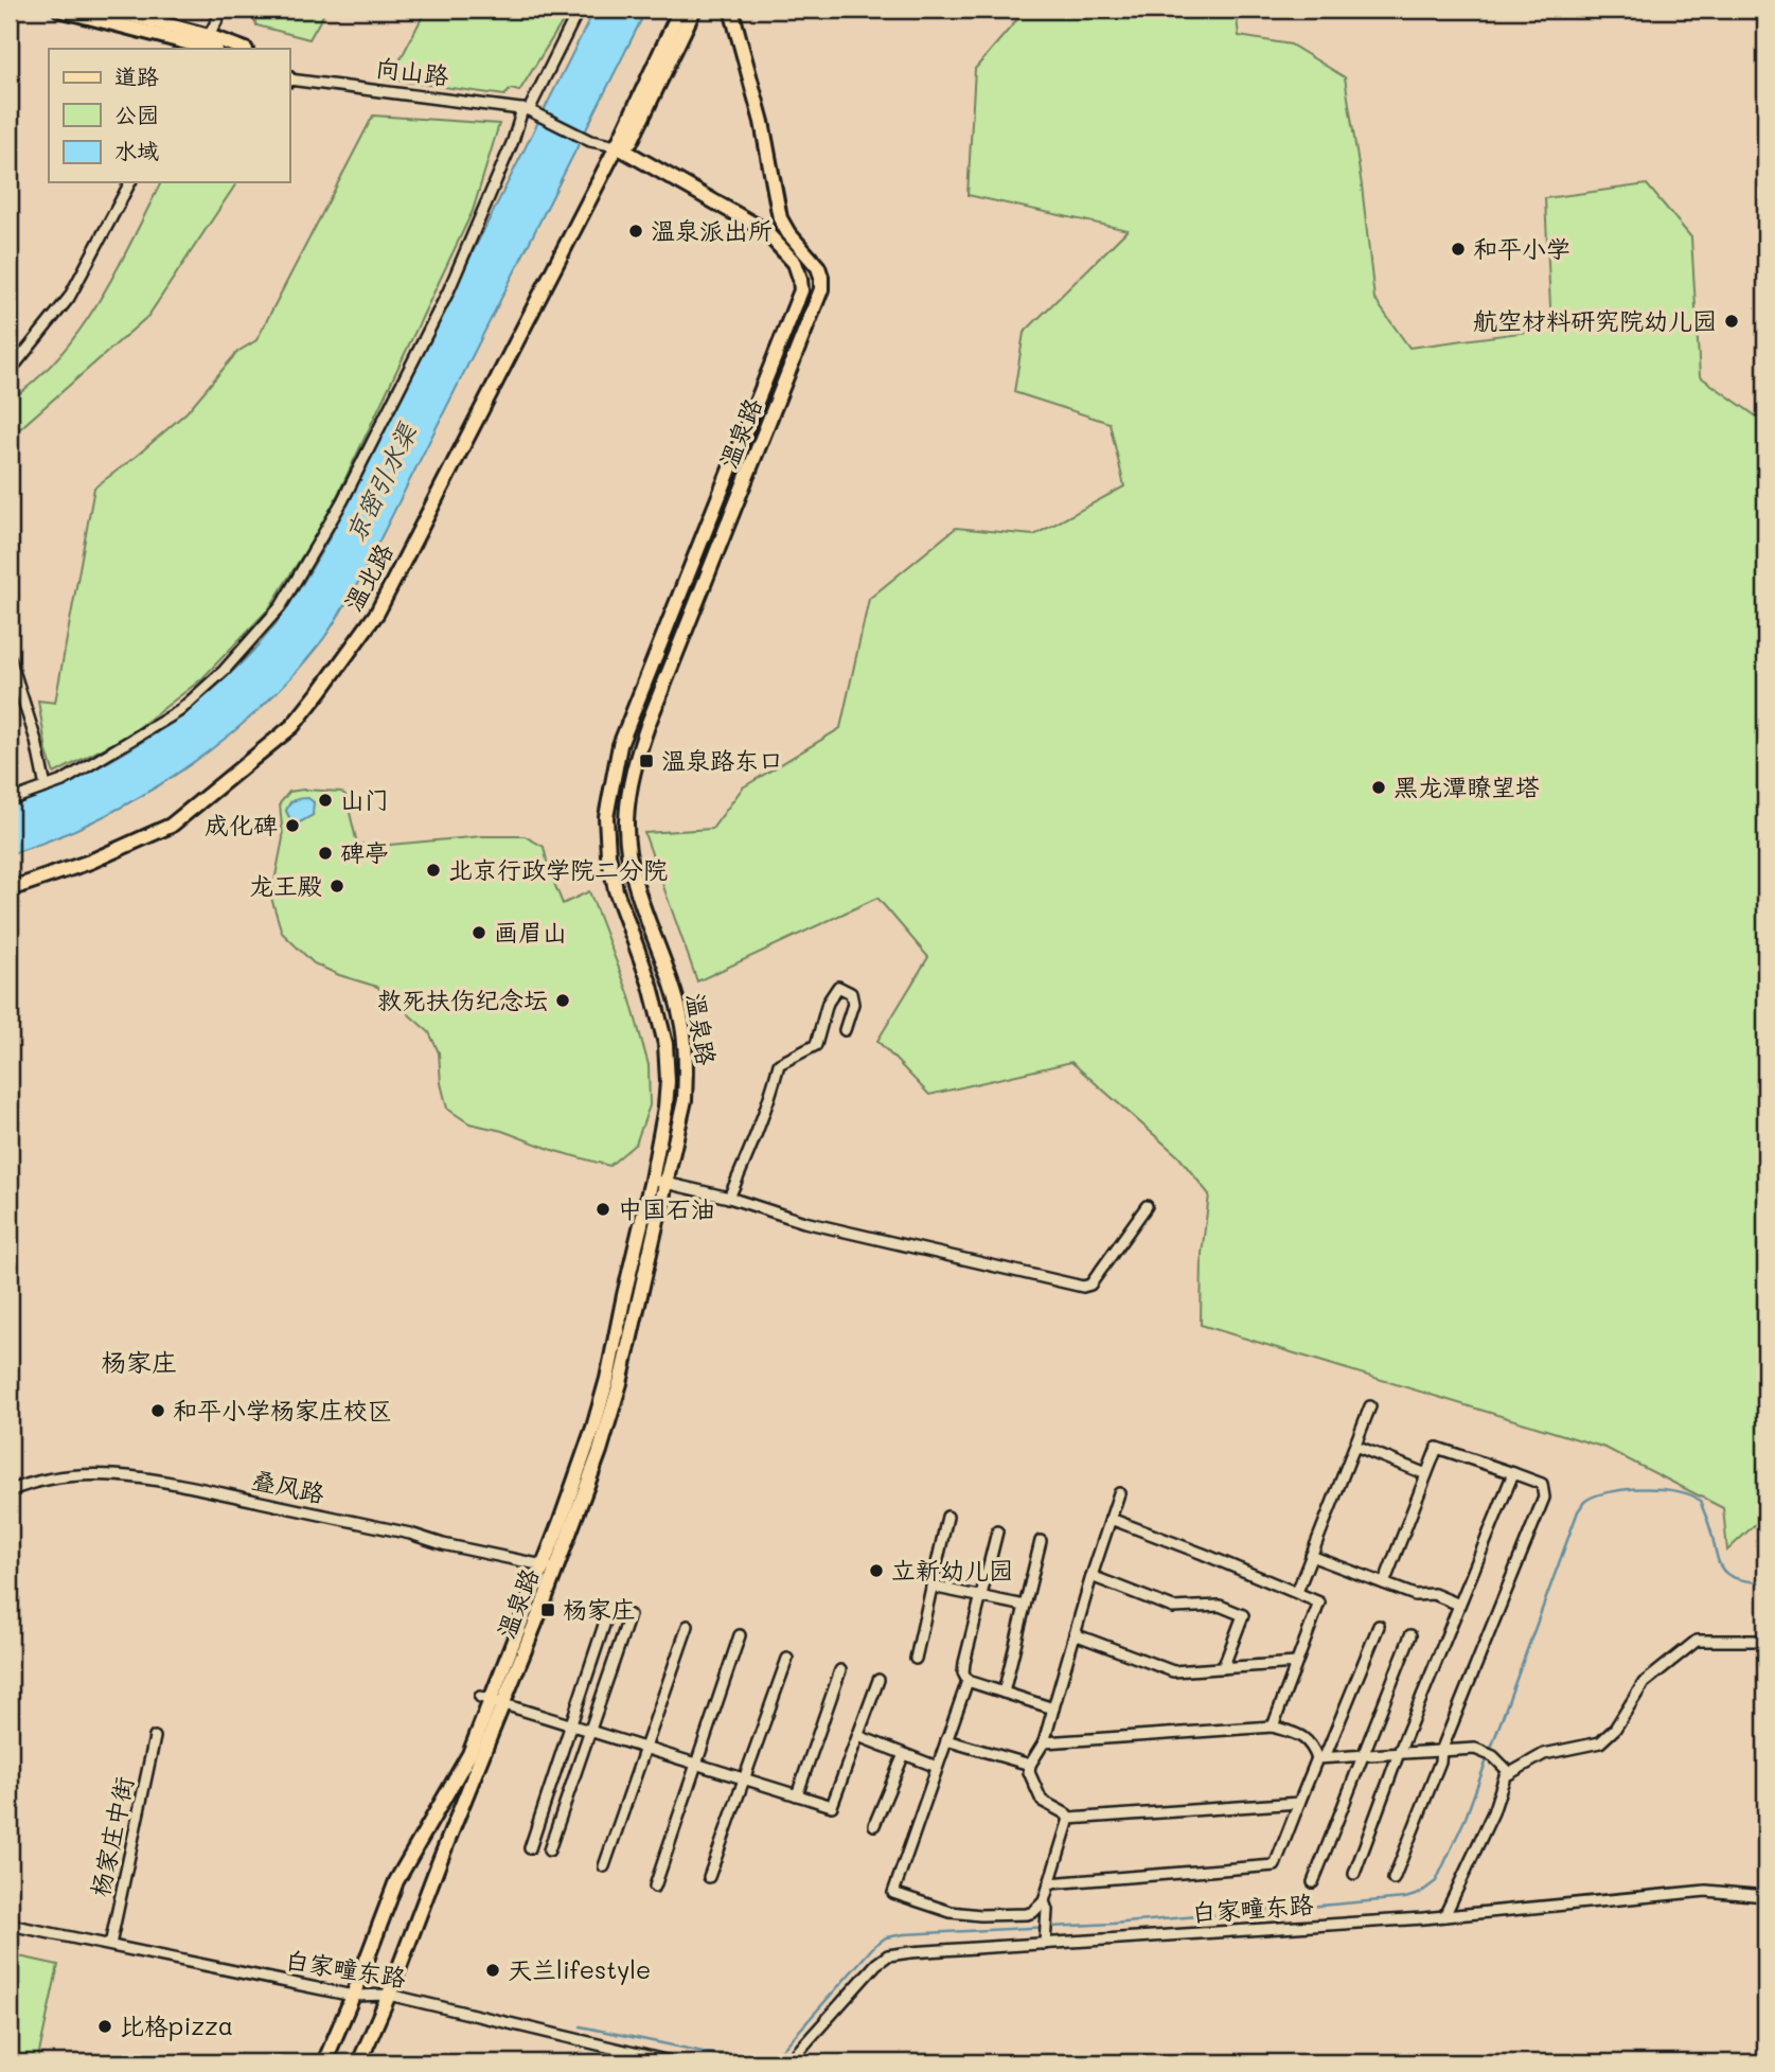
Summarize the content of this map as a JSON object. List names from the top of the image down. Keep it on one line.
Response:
{"streets":{"main road":["温泉路","温北路"],"street":["向山路","叠风路","杨家庄中街","白家疃东路"]},"crossings":[["向山路","温泉路"],["向山路","温北路"],["温泉路","温北路"],["温泉路","叠风路"],["温泉路","白家疃东路"],["杨家庄中街","白家疃东路"]],"districts":["杨家庄"],"water":["京密引水渠"],"places":{"other":["温泉派出所","和平小学","航空材料研究院幼儿园","黑龙潭瞭望塔","山门","成化碑","碑亭","北京行政学院二分院","龙王殿","画眉山","救死扶伤纪念坛","中国石油","和平小学杨家庄校区","立新幼儿园","天兰lifestyle","比格pizza"],"transit":["温泉路东口","杨家庄"]},"legend":["道路","公园","水域"]}
